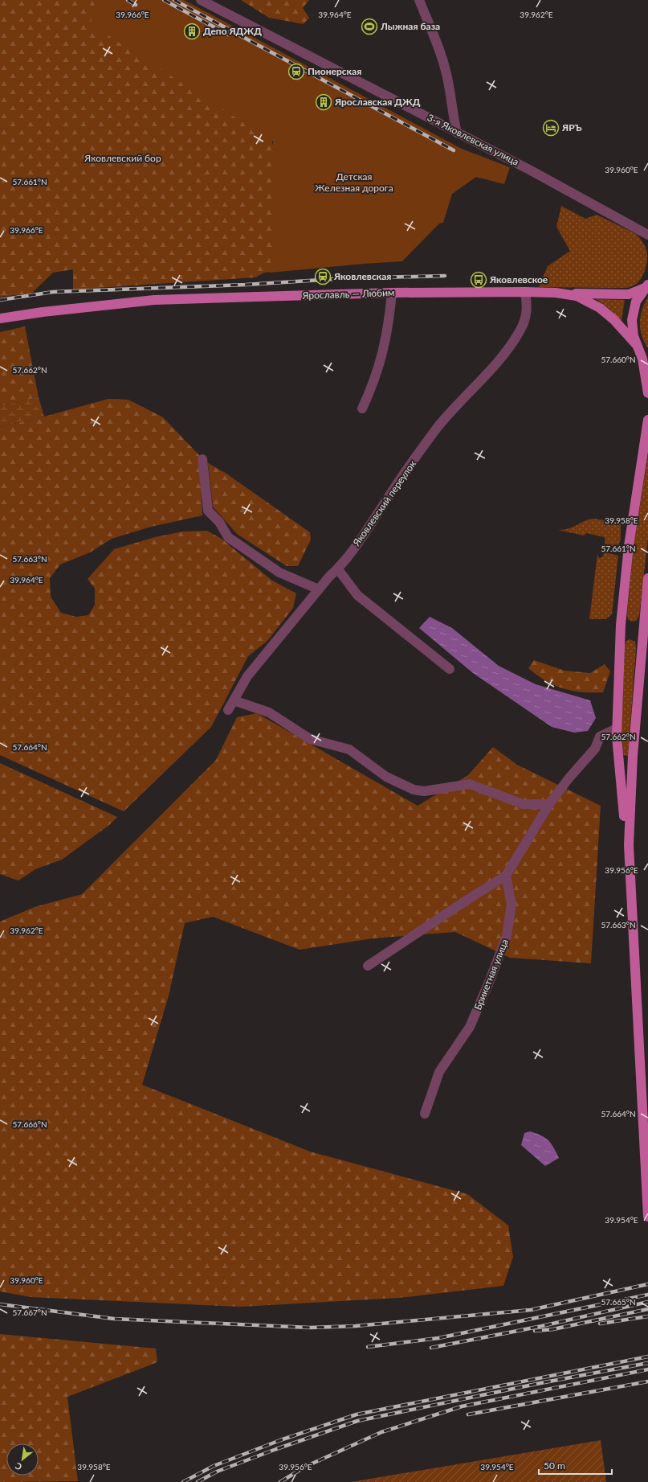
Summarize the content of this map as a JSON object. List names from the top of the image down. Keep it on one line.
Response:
{"streets":{"main road":["Ярославль — Любим"],"street":["3-я Яковлевская улица","Яковлевский переулок","Брикетная улица"]},"crossings":[["Ярославль — Любим","Яковлевский переулок"]],"parks":["Яковлевский бор","Детская Железная дорога"],"places":{"sports":["Лыжная база"],"building":["Депо ЯДЖД","Ярославская ДЖД"],"station":["Пионерская","Яковлевская"],"hotel":["ЯРЪ"],"bus stop":["Яковлевское"]},"scale_bar":"50 m","north":"bottom left","coordinates":["39.966°E","39.964°E","39.962°E","39.960°E","57.661°N","57.660°N","57.662°N","39.958°E","57.663°N","57.664°N","39.956°E","57.666°N","39.954°E","57.665°N","57.667°N"]}
